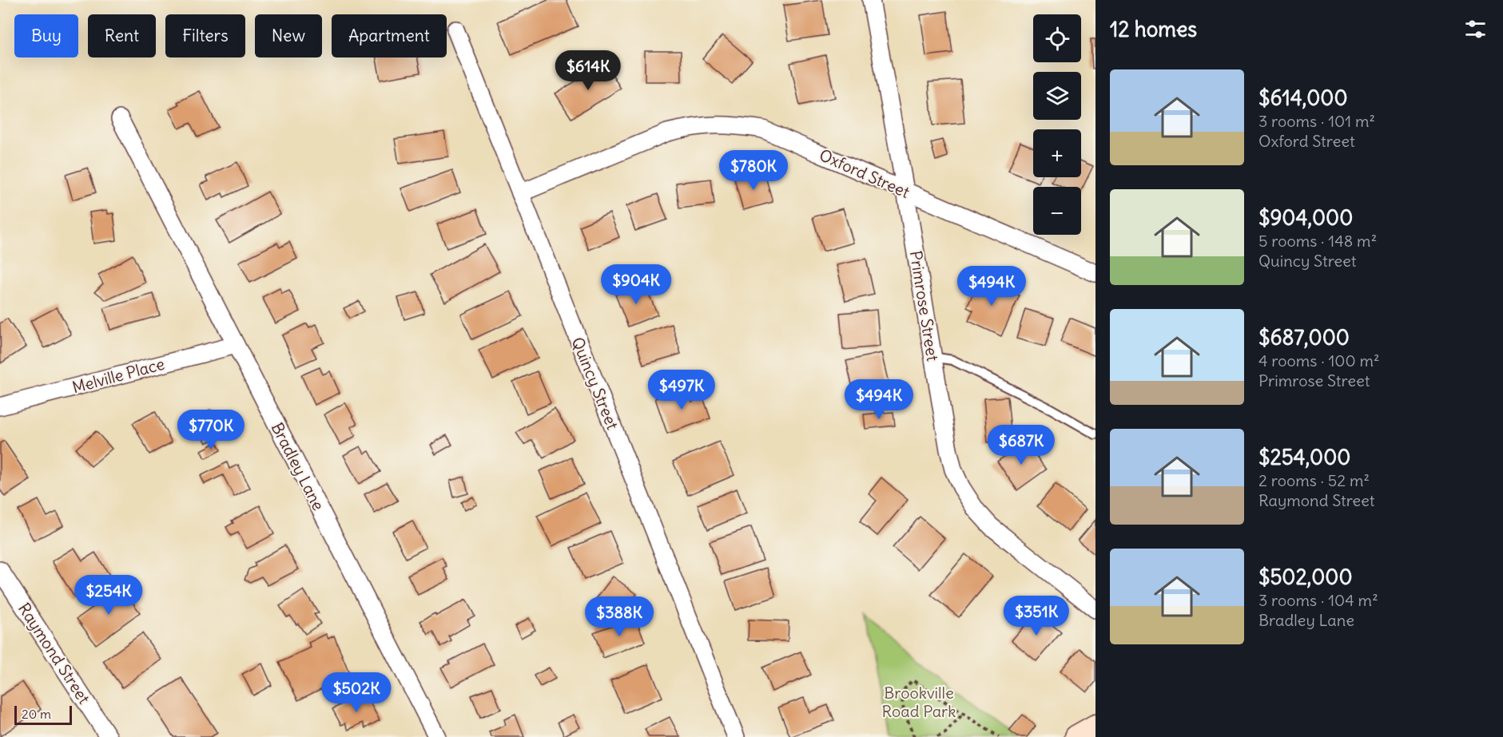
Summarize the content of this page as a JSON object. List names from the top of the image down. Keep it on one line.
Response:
{"streets":{"street":["Oxford Street","Primrose Street","Melville Place","Quincy Street","Bradley Lane","Raymond Street"]},"crossings":[["Oxford Street","Primrose Street"],["Oxford Street","Quincy Street"],["Melville Place","Bradley Lane"]],"parks":["Brookville Road Park"],"scale_bar":"20 m","page":{"heading":"12 homes","map_buttons":["+","−"],"chip":["Buy","Rent","Filters","New","Apartment"],"price":["$614K","$780K","$904K","$494K","$497K","$494K","$770K","$687K","$254K","$351K","$388K","$502K"],"list":[{"name":"$614,000","note":"3 rooms · 101 m² · Oxford Street"},{"name":"$904,000","note":"5 rooms · 148 m² · Quincy Street"},{"name":"$687,000","note":"4 rooms · 100 m² · Primrose Street"},{"name":"$254,000","note":"2 rooms · 52 m² · Raymond Street"},{"name":"$502,000","note":"3 rooms · 104 m² · Bradley Lane"}],"scale":"20 m"}}
